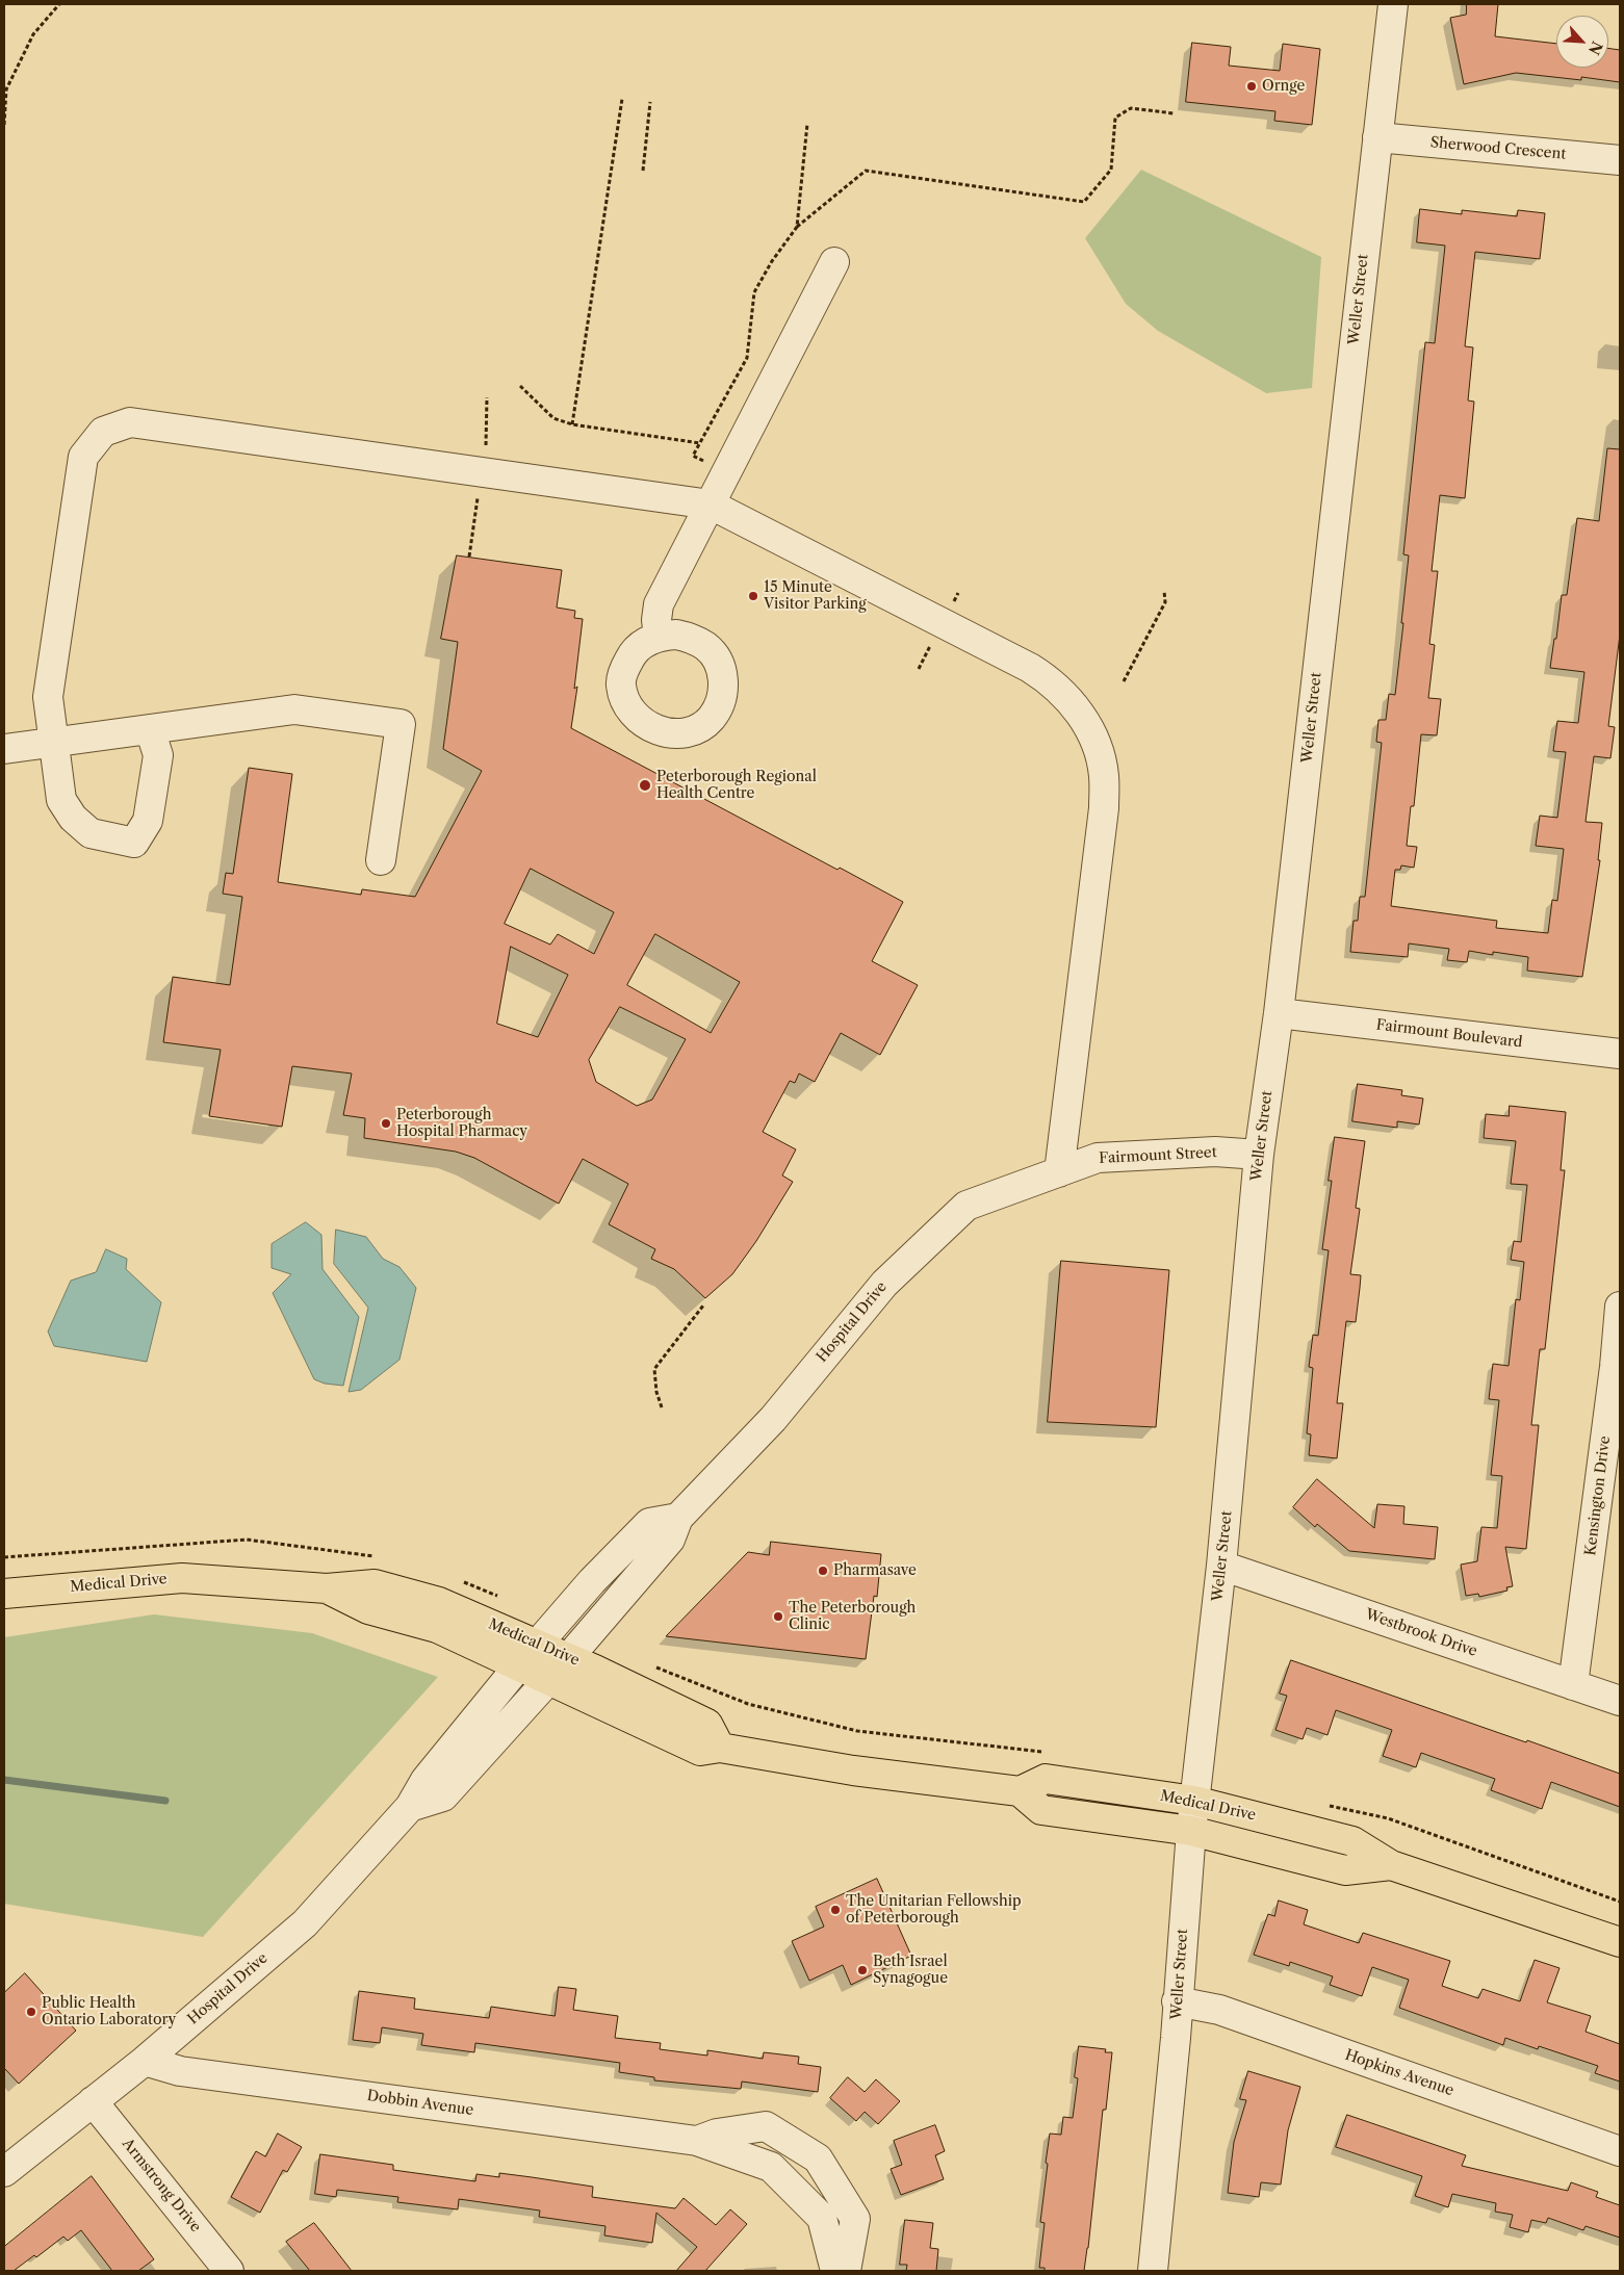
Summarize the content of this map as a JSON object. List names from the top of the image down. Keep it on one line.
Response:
{"streets":{"main road":["Medical Drive"],"street":["Sherwood Crescent","Weller Street","Fairmount Boulevard","Fairmount Street","Hospital Drive","Kensington Drive","Westbrook Drive","Hopkins Avenue","Dobbin Avenue","Armstrong Drive"]},"crossings":[["Sherwood Crescent","Weller Street"],["Weller Street","Fairmount Boulevard"],["Weller Street","Fairmount Street"],["Weller Street","Medical Drive"],["Weller Street","Westbrook Drive"],["Weller Street","Hopkins Avenue"],["Fairmount Street","Hospital Drive"],["Hospital Drive","Medical Drive"],["Hospital Drive","Dobbin Avenue"],["Hospital Drive","Armstrong Drive"],["Kensington Drive","Westbrook Drive"]],"places":["Ornge","15 Minute Visitor Parking","Peterborough Regional Health Centre","Peterborough Hospital Pharmacy","Pharmasave","The Peterborough Clinic","The Unitarian Fellowship of Peterborough","Beth Israel Synagogue","Public Health Ontario Laboratory"],"north":"bottom right"}
